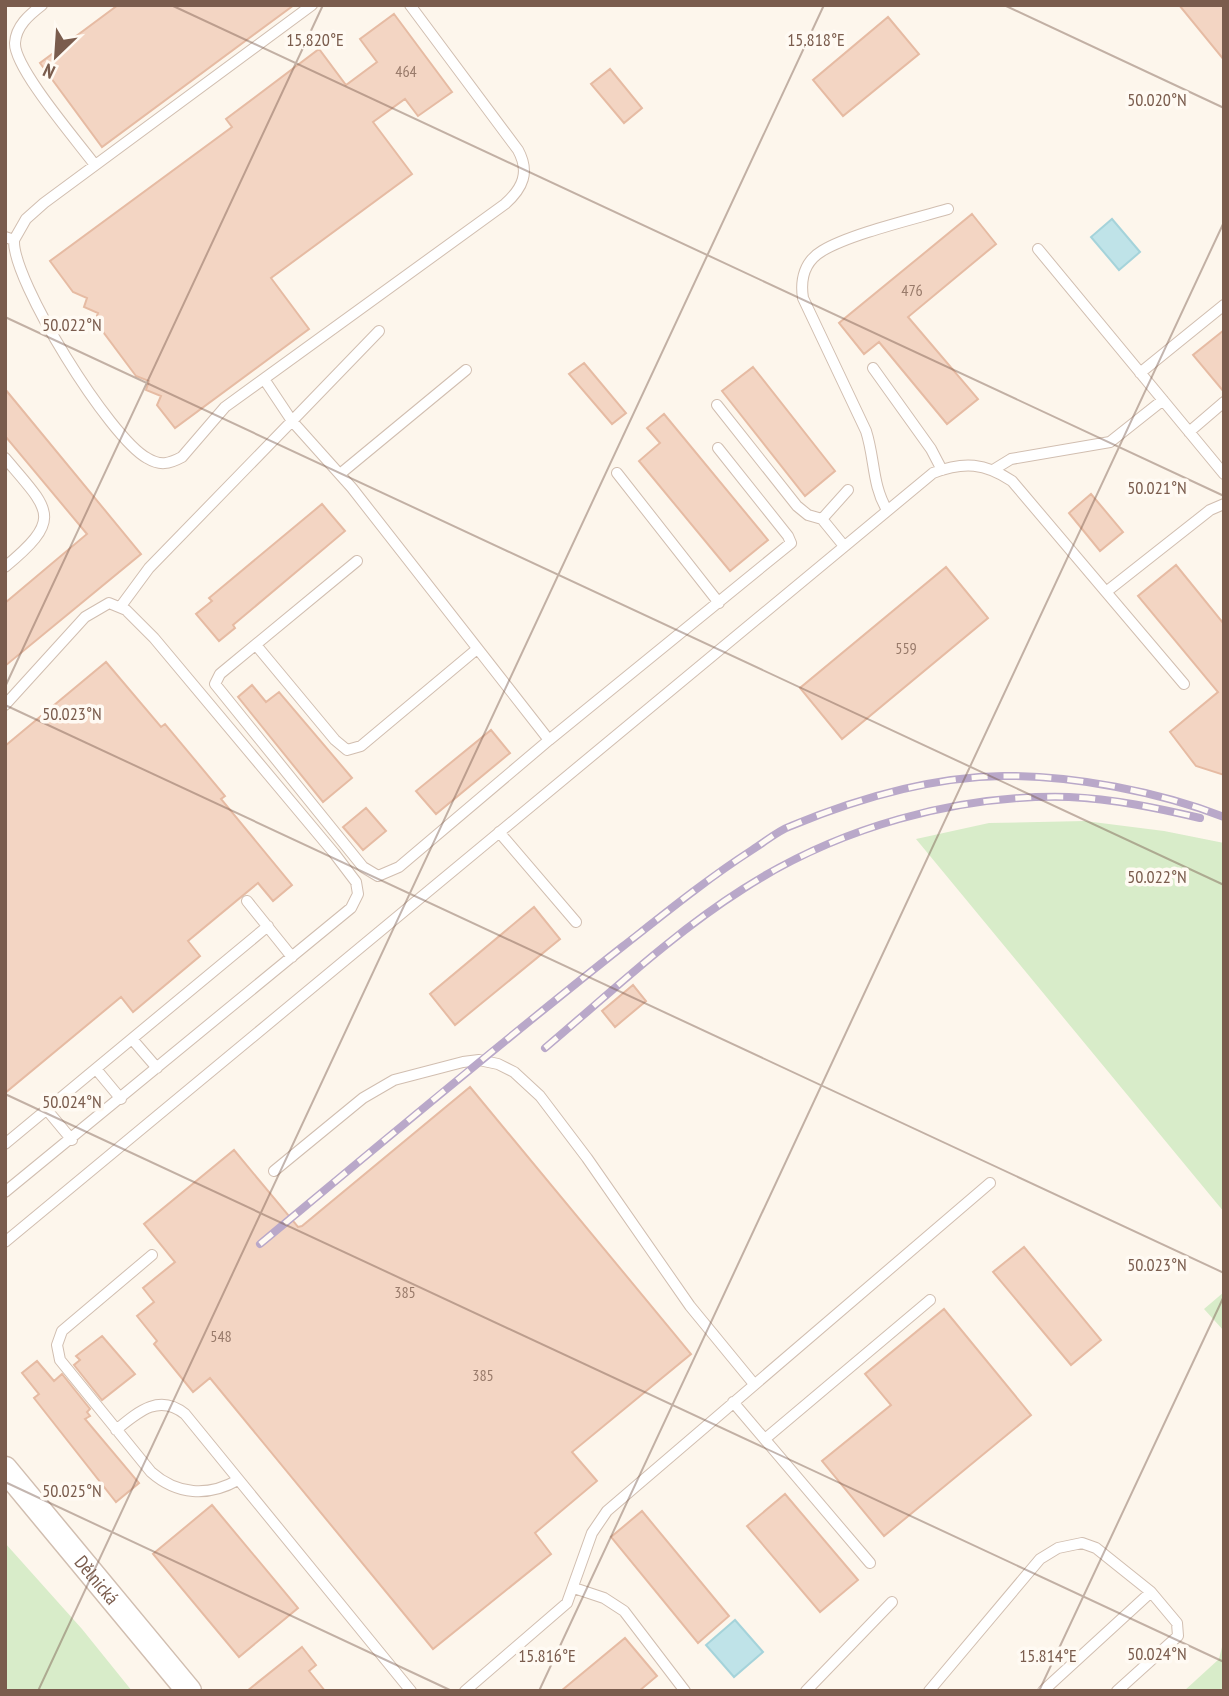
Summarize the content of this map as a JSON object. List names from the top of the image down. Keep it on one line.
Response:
{"streets":{"street":["Dělnická"]},"house_numbers":["464","476","559","385","548","385"],"north":"bottom left","coordinates":["15.820°E","15.818°E","50.020°N","50.022°N","50.021°N","50.023°N","50.024°N","50.025°N","15.816°E","15.814°E"]}
